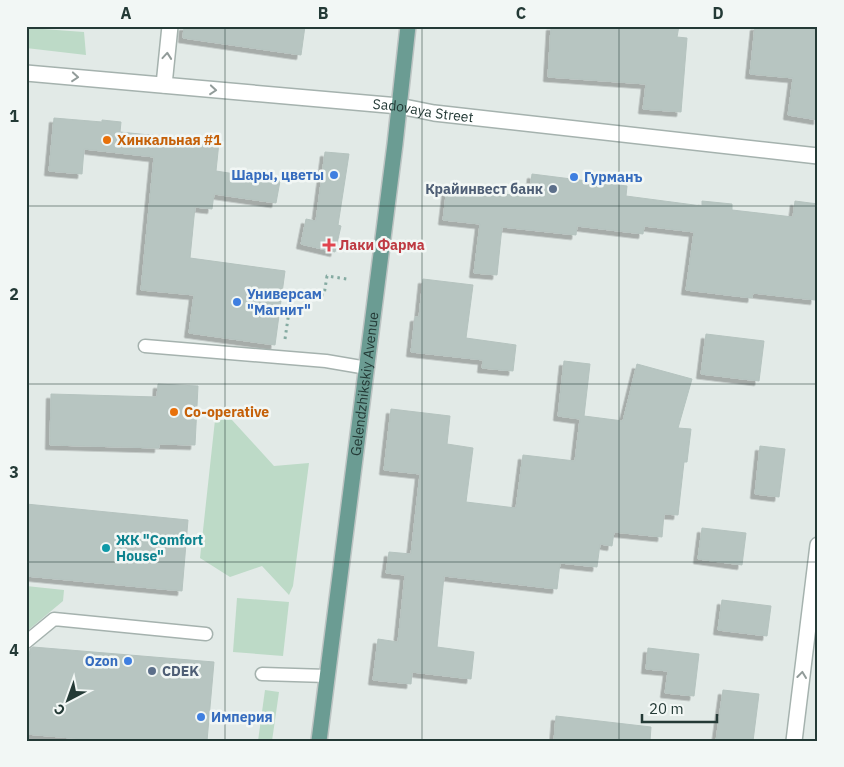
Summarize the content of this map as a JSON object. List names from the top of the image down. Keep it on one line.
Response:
{"streets":{"main road":["Gelendzhikskiy Avenue"],"street":["Sadovaya Street"]},"crossings":[["Sadovaya Street","Gelendzhikskiy Avenue"]],"one_way":["Sadovaya Street"],"places":{"other":["Хинкальная #1","Шары, цветы","Гурманъ","Крайинвест банк","Универсам \"Магнит\"","Co-operative","ЖК \"Comfort House\"","Ozon","CDEK","Империя"],"health":["Лаки Фарма"]},"scale_bar":"20 m","north":"bottom left","grid":{"columns":["A","B","C","D"],"rows":["1","2","3","4"]}}
